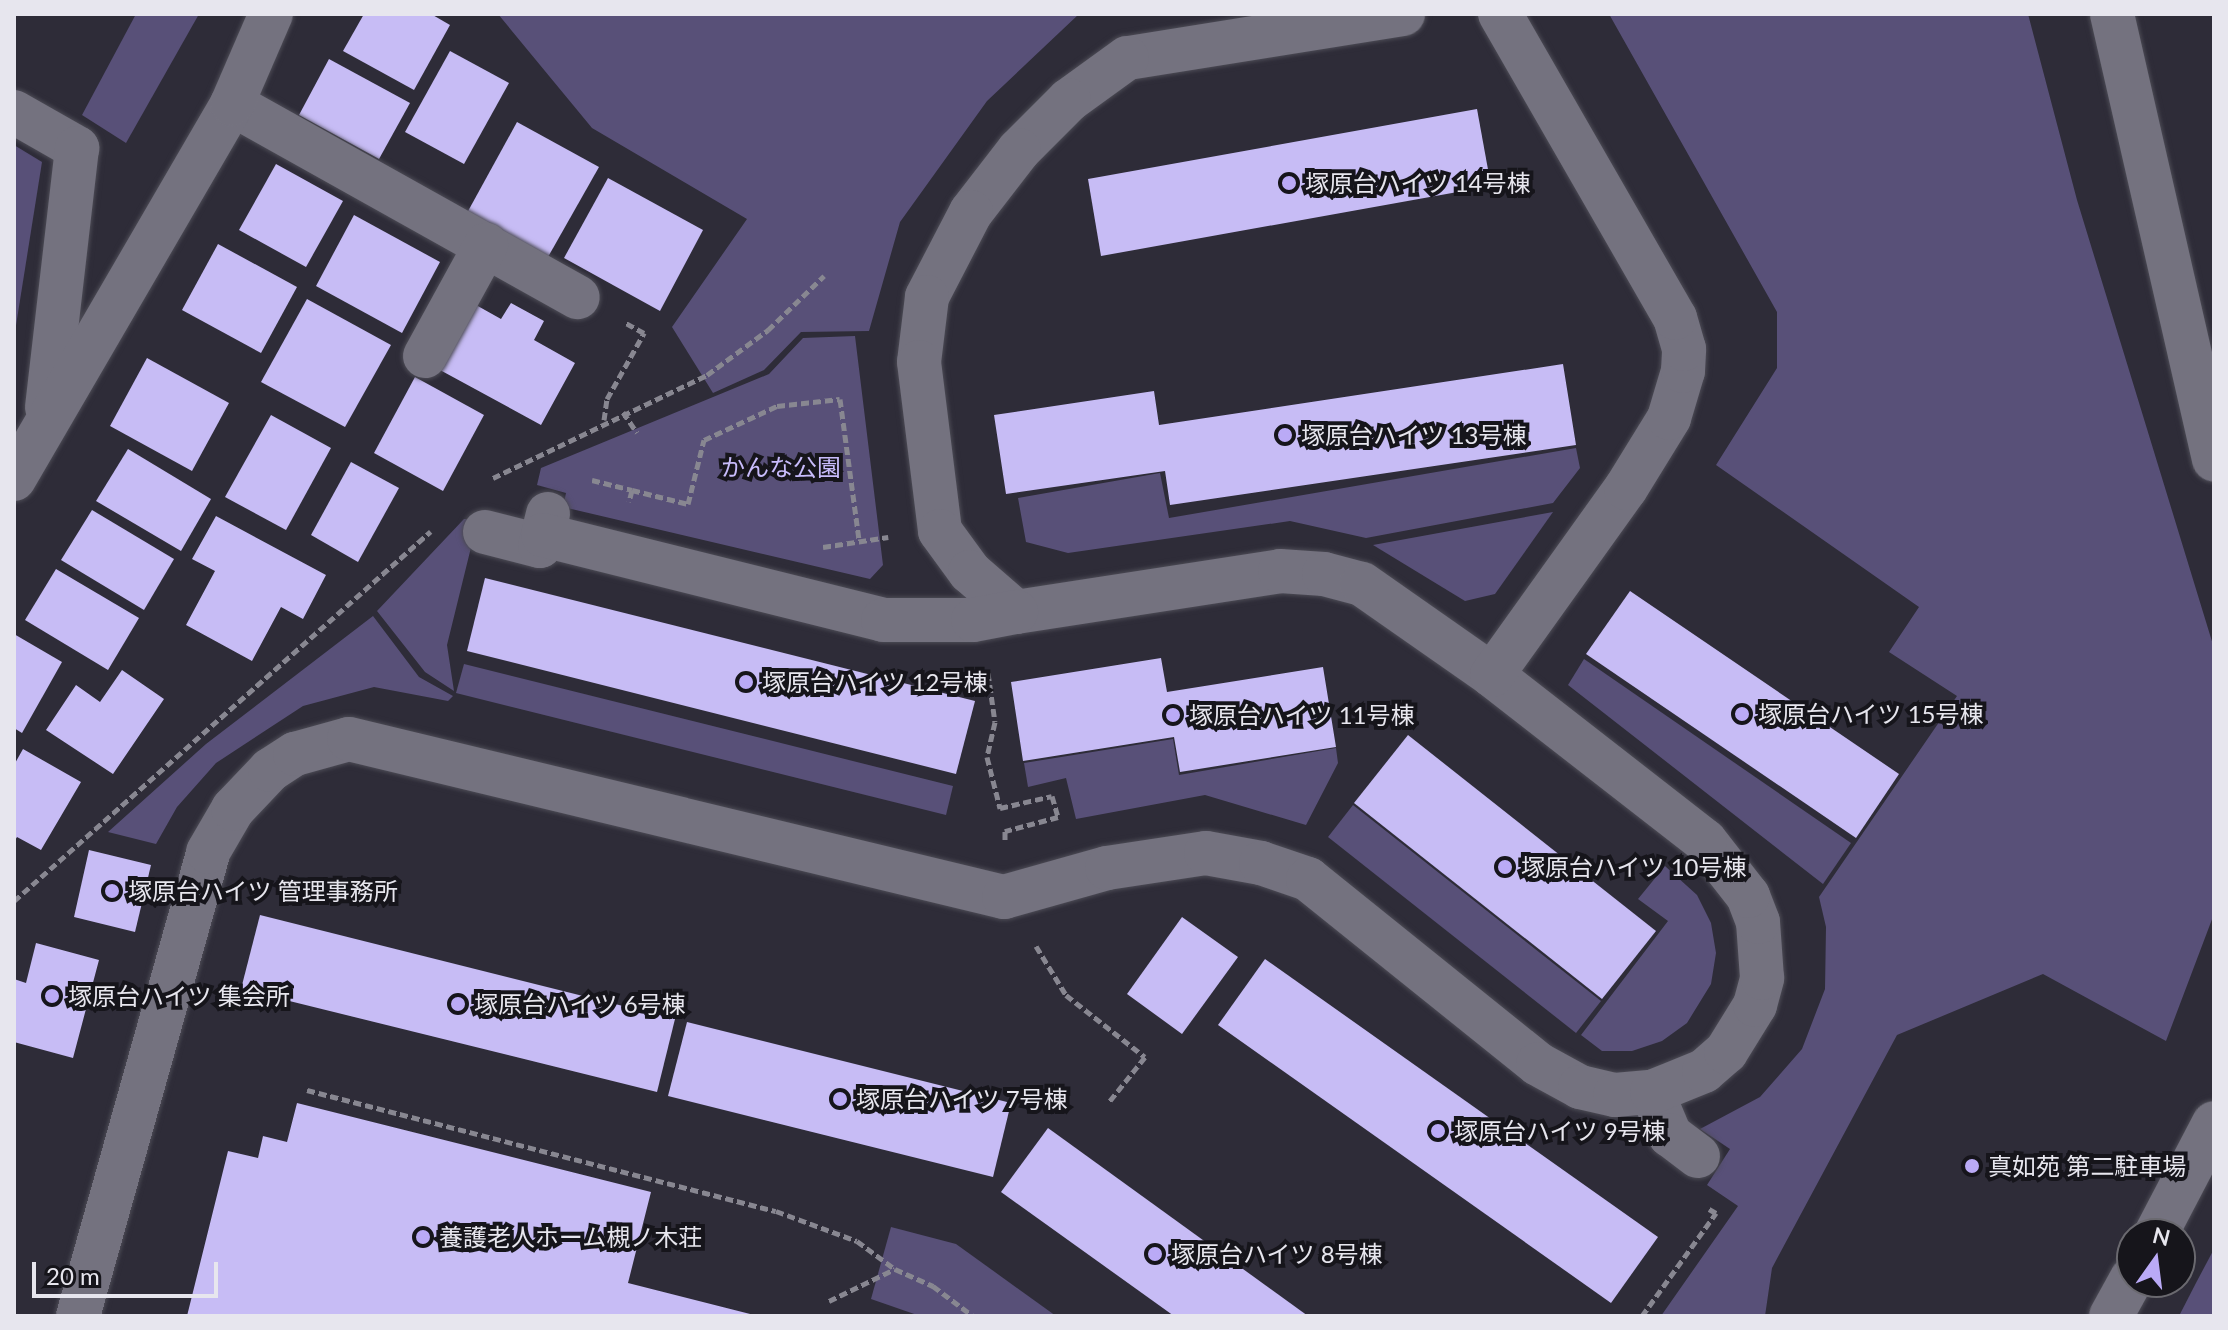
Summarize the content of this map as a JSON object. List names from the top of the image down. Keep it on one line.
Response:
{"parks":["かんな公園"],"places":["塚原台ハイツ 14号棟","塚原台ハイツ 13号棟","塚原台ハイツ 12号棟","塚原台ハイツ 15号棟","塚原台ハイツ 11号棟","塚原台ハイツ 10号棟","塚原台ハイツ 管理事務所","塚原台ハイツ 集会所","塚原台ハイツ 6号棟","塚原台ハイツ 7号棟","塚原台ハイツ 9号棟","真如苑 第二駐車場","養護老人ホーム槻ノ木荘","塚原台ハイツ 8号棟"],"scale_bar":"20 m","north":"top"}
